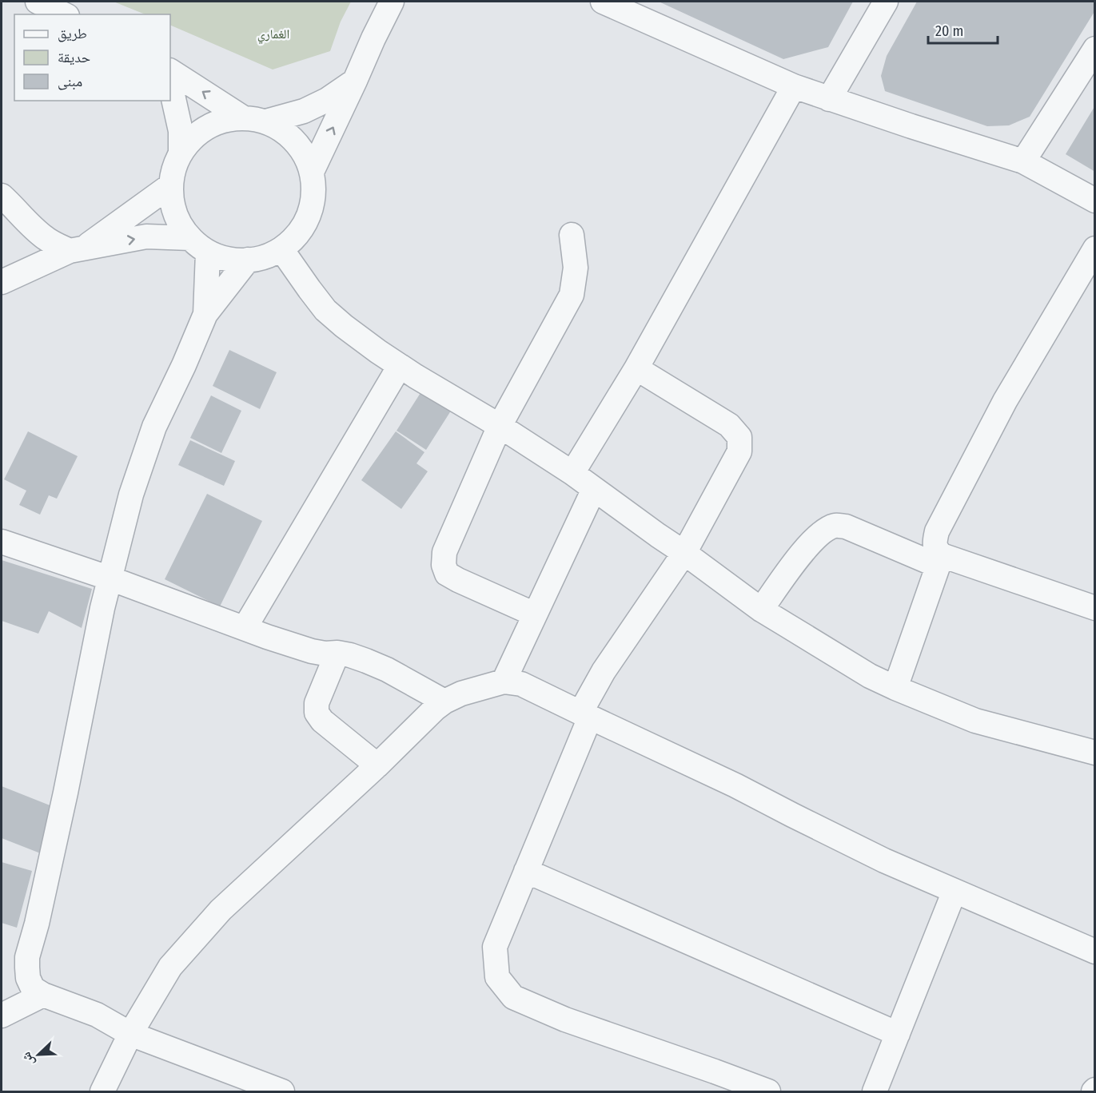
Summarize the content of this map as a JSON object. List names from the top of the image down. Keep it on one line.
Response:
{"parks":["الغماري"],"legend":["طريق","حديقة","مبنى"],"scale_bar":"20 m","north":"bottom left"}
